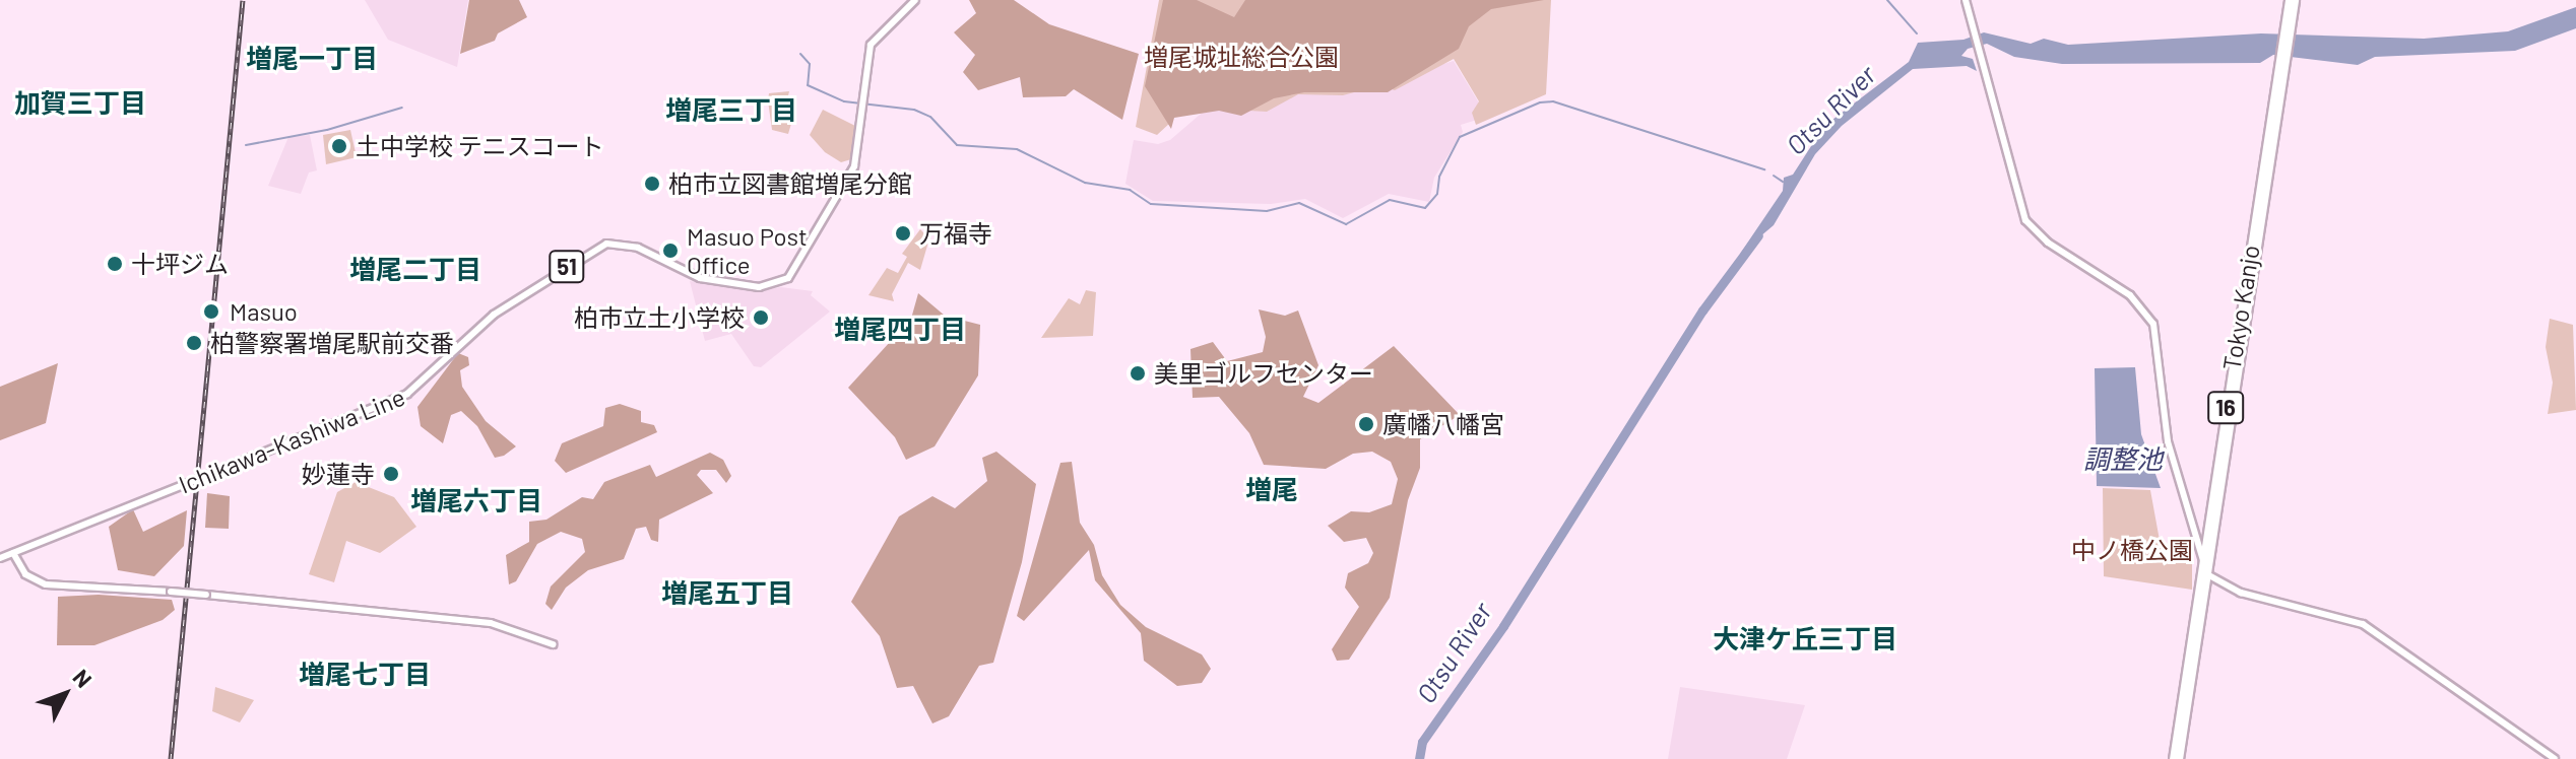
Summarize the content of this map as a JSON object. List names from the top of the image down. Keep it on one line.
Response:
{"streets":{"highway":["Tokyo Kanjo","16"],"main road":["51","Ichikawa-Kashiwa Line"]},"districts":["増尾一丁目","加賀三丁目","増尾三丁目","増尾二丁目","増尾四丁目","増尾","増尾六丁目","増尾五丁目","大津ケ丘三丁目","増尾七丁目"],"water":["Otsu River","調整池"],"parks":["増尾城址総合公園","中ノ橋公園"],"places":["土中学校 テニスコート","柏市立図書館増尾分館","万福寺","Masuo Post Office","十坪ジム","Masuo","柏市立土小学校","柏警察署増尾駅前交番","美里ゴルフセンター","廣幡八幡宮","妙蓮寺"],"north":"top right"}
